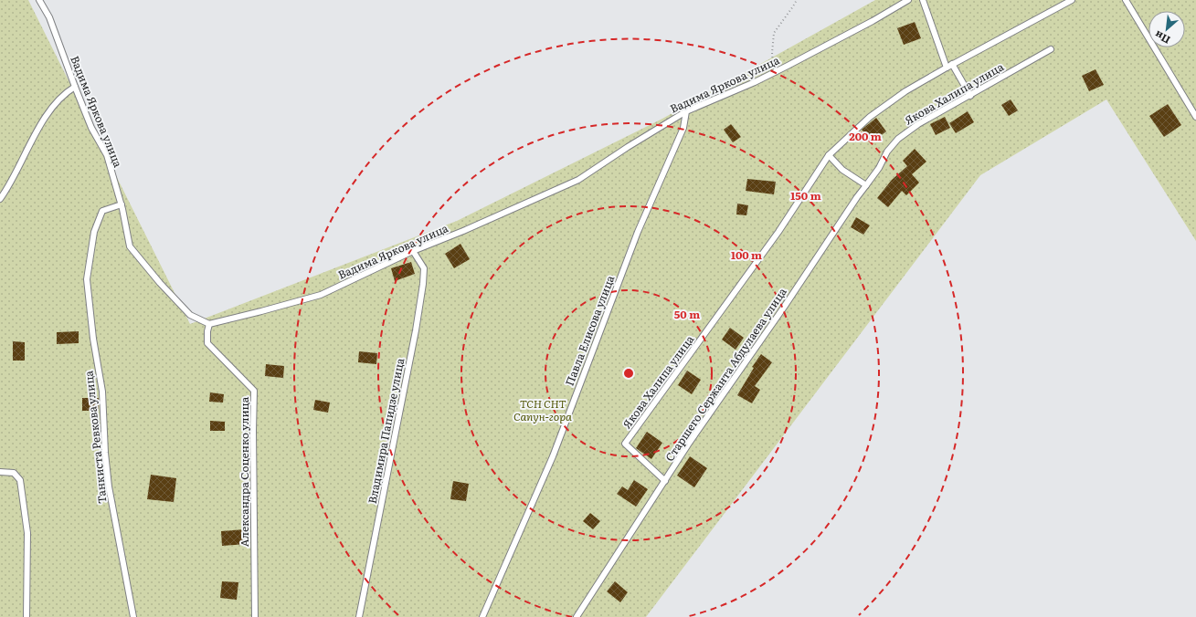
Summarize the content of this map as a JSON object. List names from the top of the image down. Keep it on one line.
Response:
{"streets":{"lane":["Вадима Яркова улица","Якова Халипа улица","Павла Елисова улица","Старшего Сержанта Абдулаева улица","Владимира Папидзе улица","Танкиста Ревкова улица","Александра Соценко улица"]},"crossings":[["Вадима Яркова улица","Павла Елисова улица"],["Вадима Яркова улица","Владимира Папидзе улица"],["Вадима Яркова улица","Танкиста Ревкова улица"],["Вадима Яркова улица","Александра Соценко улица"],["Якова Халипа улица","Старшего Сержанта Абдулаева улица"]],"parks":["ТСН СНТ Сапун-гора"],"north":"bottom left","rings":["200 m","150 m","100 m","50 m"]}
